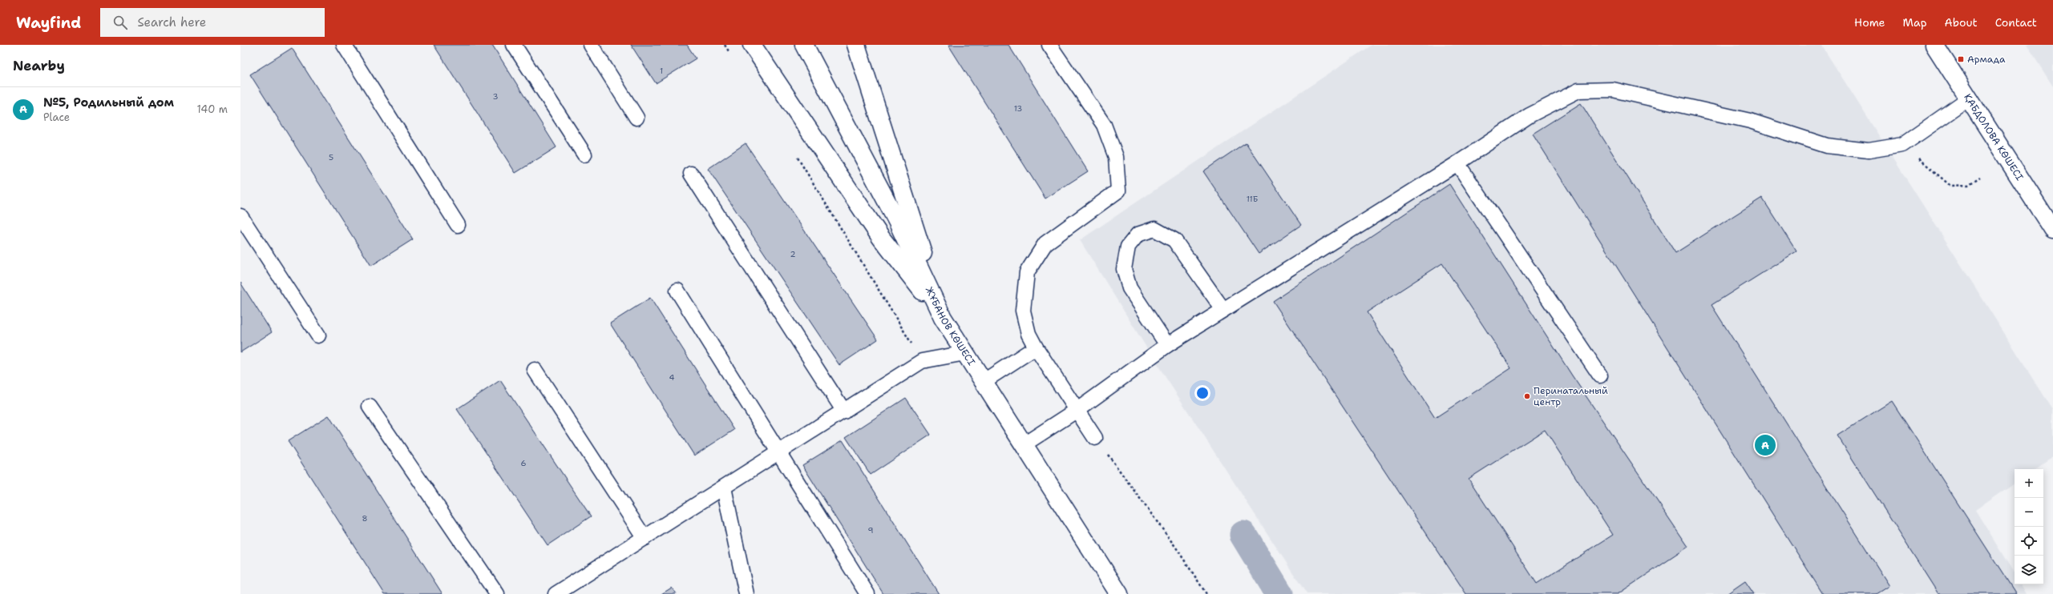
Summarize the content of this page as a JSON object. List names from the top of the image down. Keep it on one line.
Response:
{"streets":{"main road":["ҚАБДОЛОВА КӨШЕСІ","ЖҰБАНОВ КӨШЕСІ"]},"places":{"transit":["Армада"],"other":["Перинатальный центр"]},"house_numbers":["1","3","13","5","11Б","2","4","6","8","9"],"page":{"header":"Wayfind","search":"Search here","nav":["Home","Map","About","Contact"],"heading":"Nearby","list":[{"mark":"A","name":"№5, Родильный дом","note":"Place","value":"140 m"}],"pins":"A","map_buttons":["+","−"]}}
